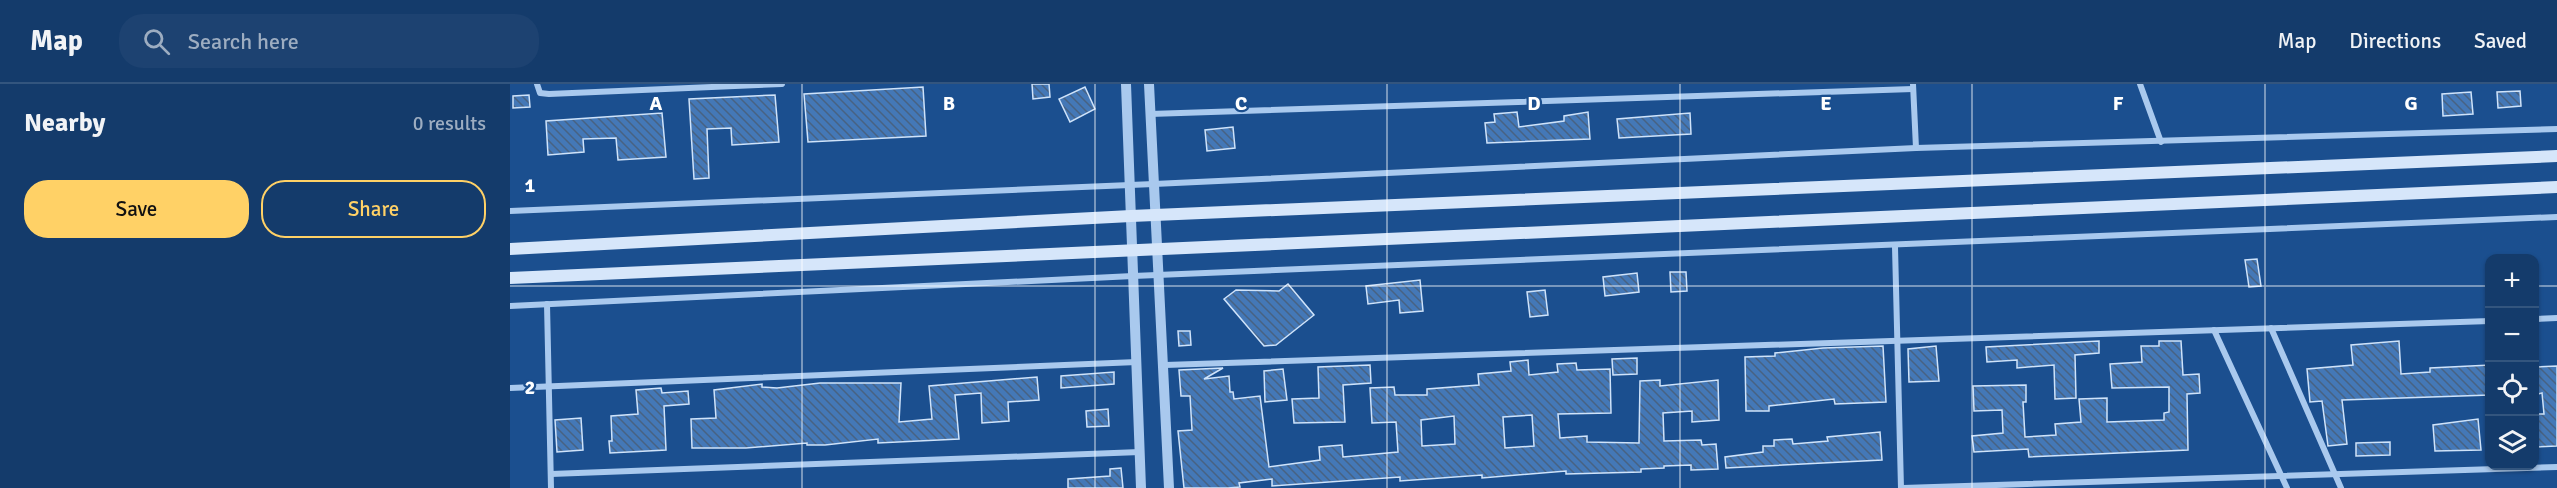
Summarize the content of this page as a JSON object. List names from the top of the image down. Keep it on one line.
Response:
{"page":{"header":"Map","search":"Search here","nav":["Map","Directions","Saved"],"heading":["Nearby","0 results"],"buttons":["Save","Share"],"map_buttons":["+","−"]},"grid":{"columns":["A","B","C","D","E","F","G"],"rows":["1","2"]}}
